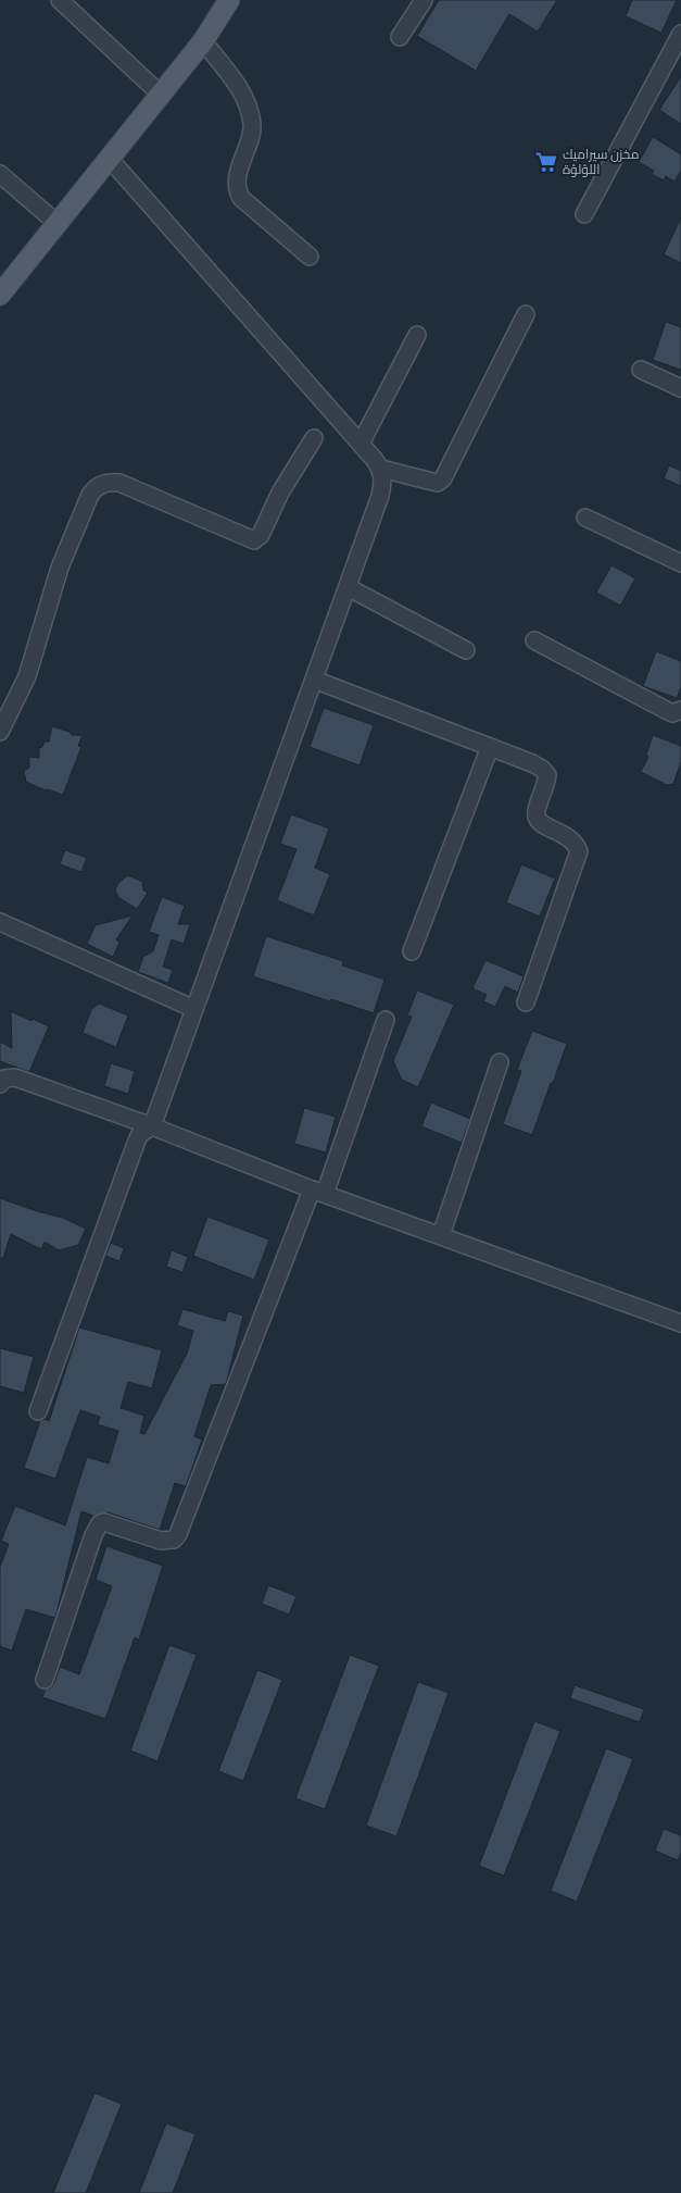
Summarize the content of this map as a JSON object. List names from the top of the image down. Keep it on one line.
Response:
{"places":{"supermarket":["مخزن سيراميك اللؤلؤة"]}}
